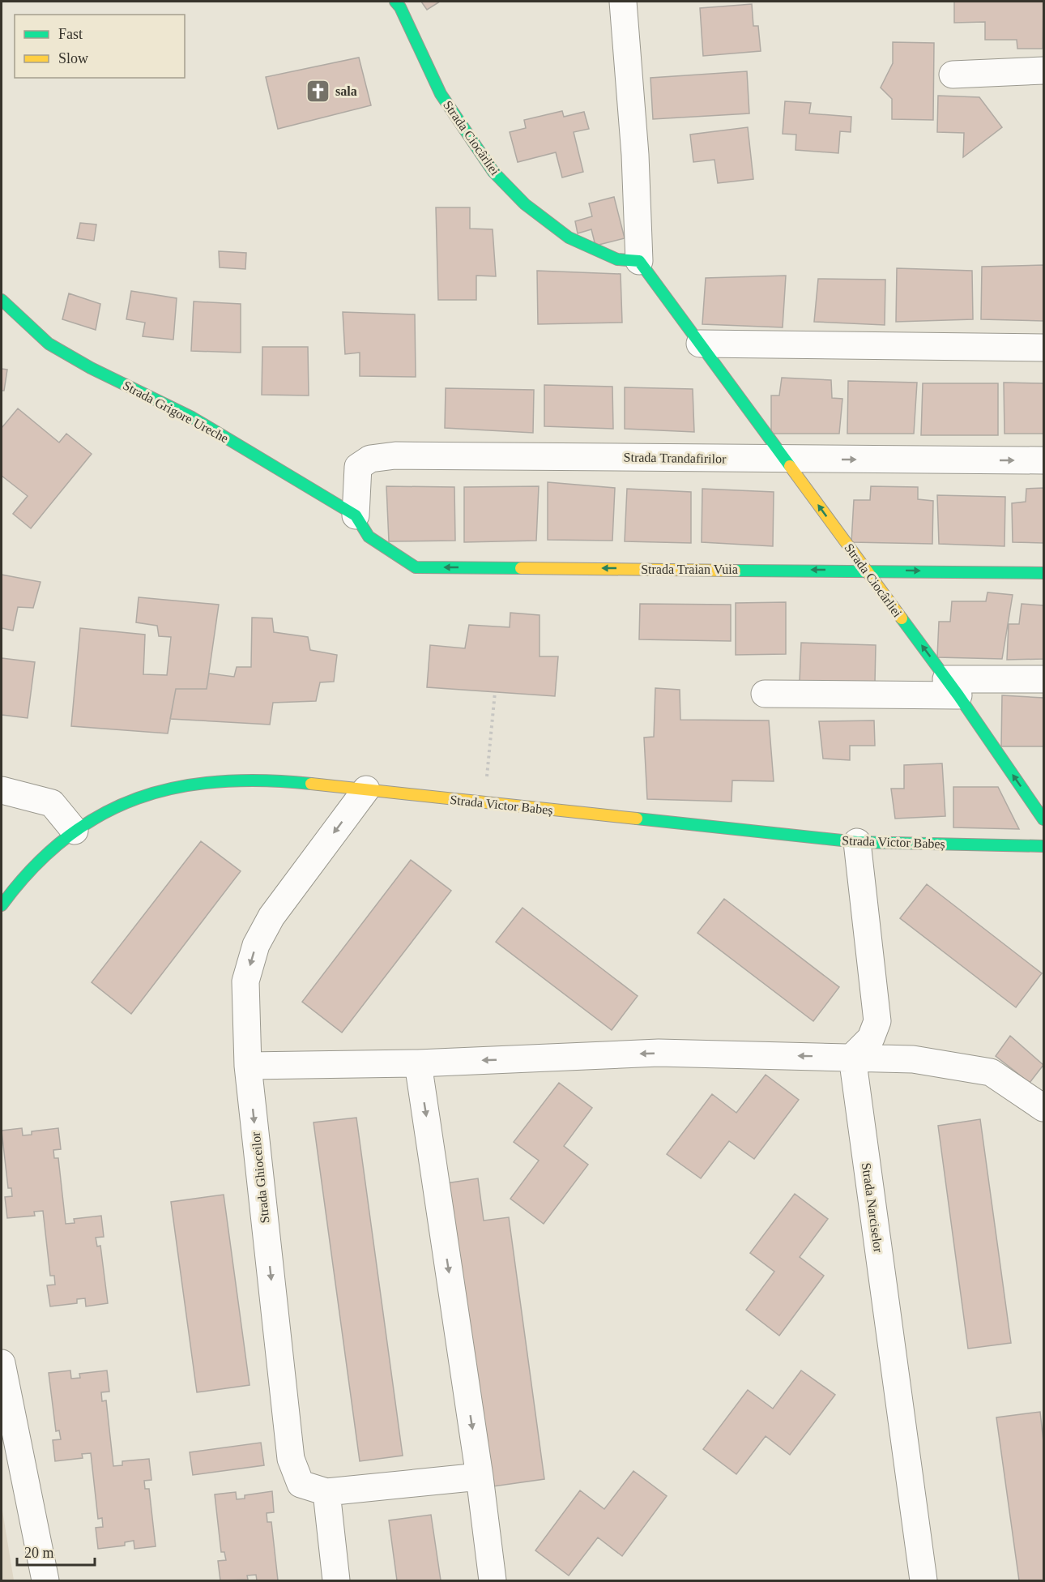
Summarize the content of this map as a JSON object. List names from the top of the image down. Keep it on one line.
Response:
{"streets":{"street":["Strada Ciocârliei","Strada Grigore Ureche","Strada Trandafirilor","Strada Traian Vuia","Strada Victor Babeș","Strada Ghioceilor","Strada Narciselor"]},"crossings":[["Strada Ciocârliei","Strada Trandafirilor"],["Strada Ciocârliei","Strada Traian Vuia"],["Strada Grigore Ureche","Strada Trandafirilor"],["Strada Grigore Ureche","Strada Traian Vuia"],["Strada Trandafirilor","Strada Traian Vuia"],["Strada Victor Babeș","Strada Ghioceilor"]],"one_way":["Strada Ciocârliei"],"places":{"church":["sala"]},"legend":["Fast","Slow"],"scale_bar":"20 m"}
